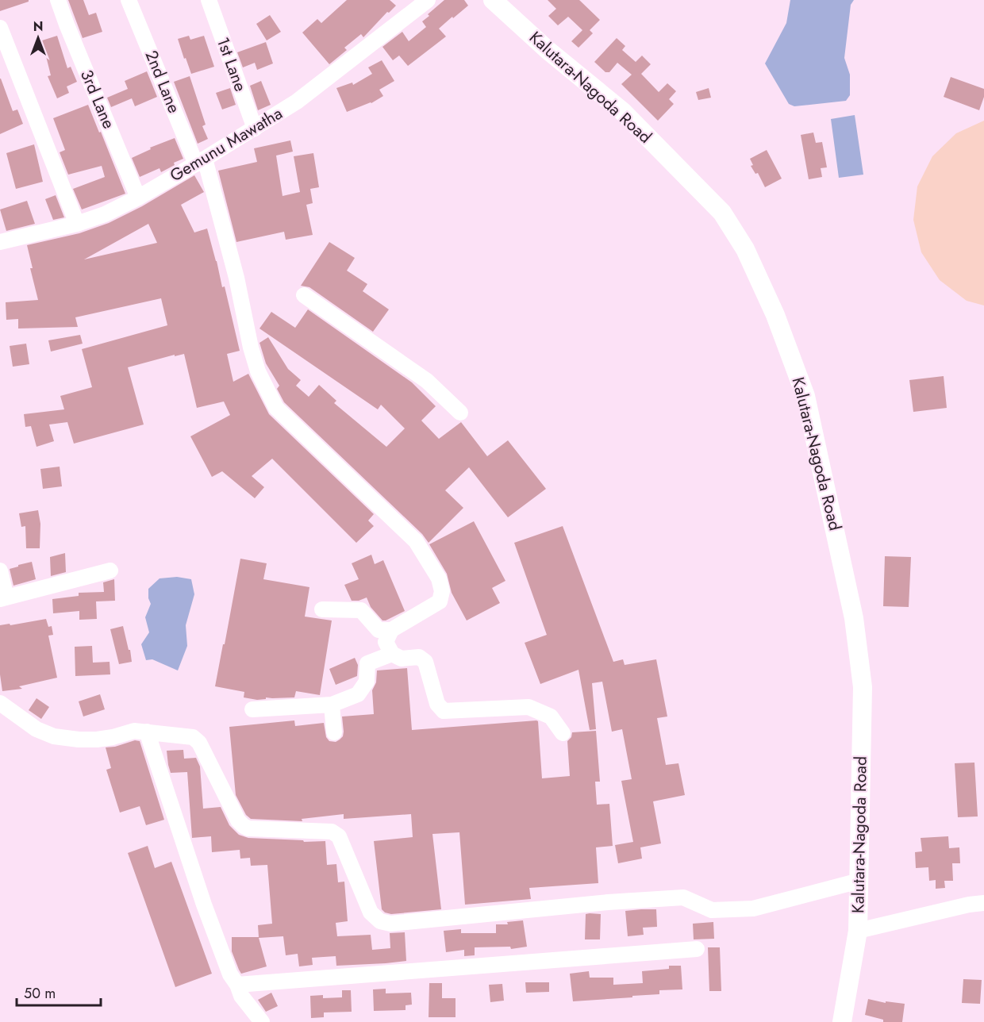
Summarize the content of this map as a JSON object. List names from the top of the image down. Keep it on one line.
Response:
{"streets":{"main road":["Kalutara-Nagoda Road"],"street":["1st Lane","2nd Lane","3rd Lane","Gemunu Mawatha"]},"crossings":[["1st Lane","Gemunu Mawatha"],["2nd Lane","Gemunu Mawatha"],["3rd Lane","Gemunu Mawatha"]],"scale_bar":"50 m","north":"top"}
